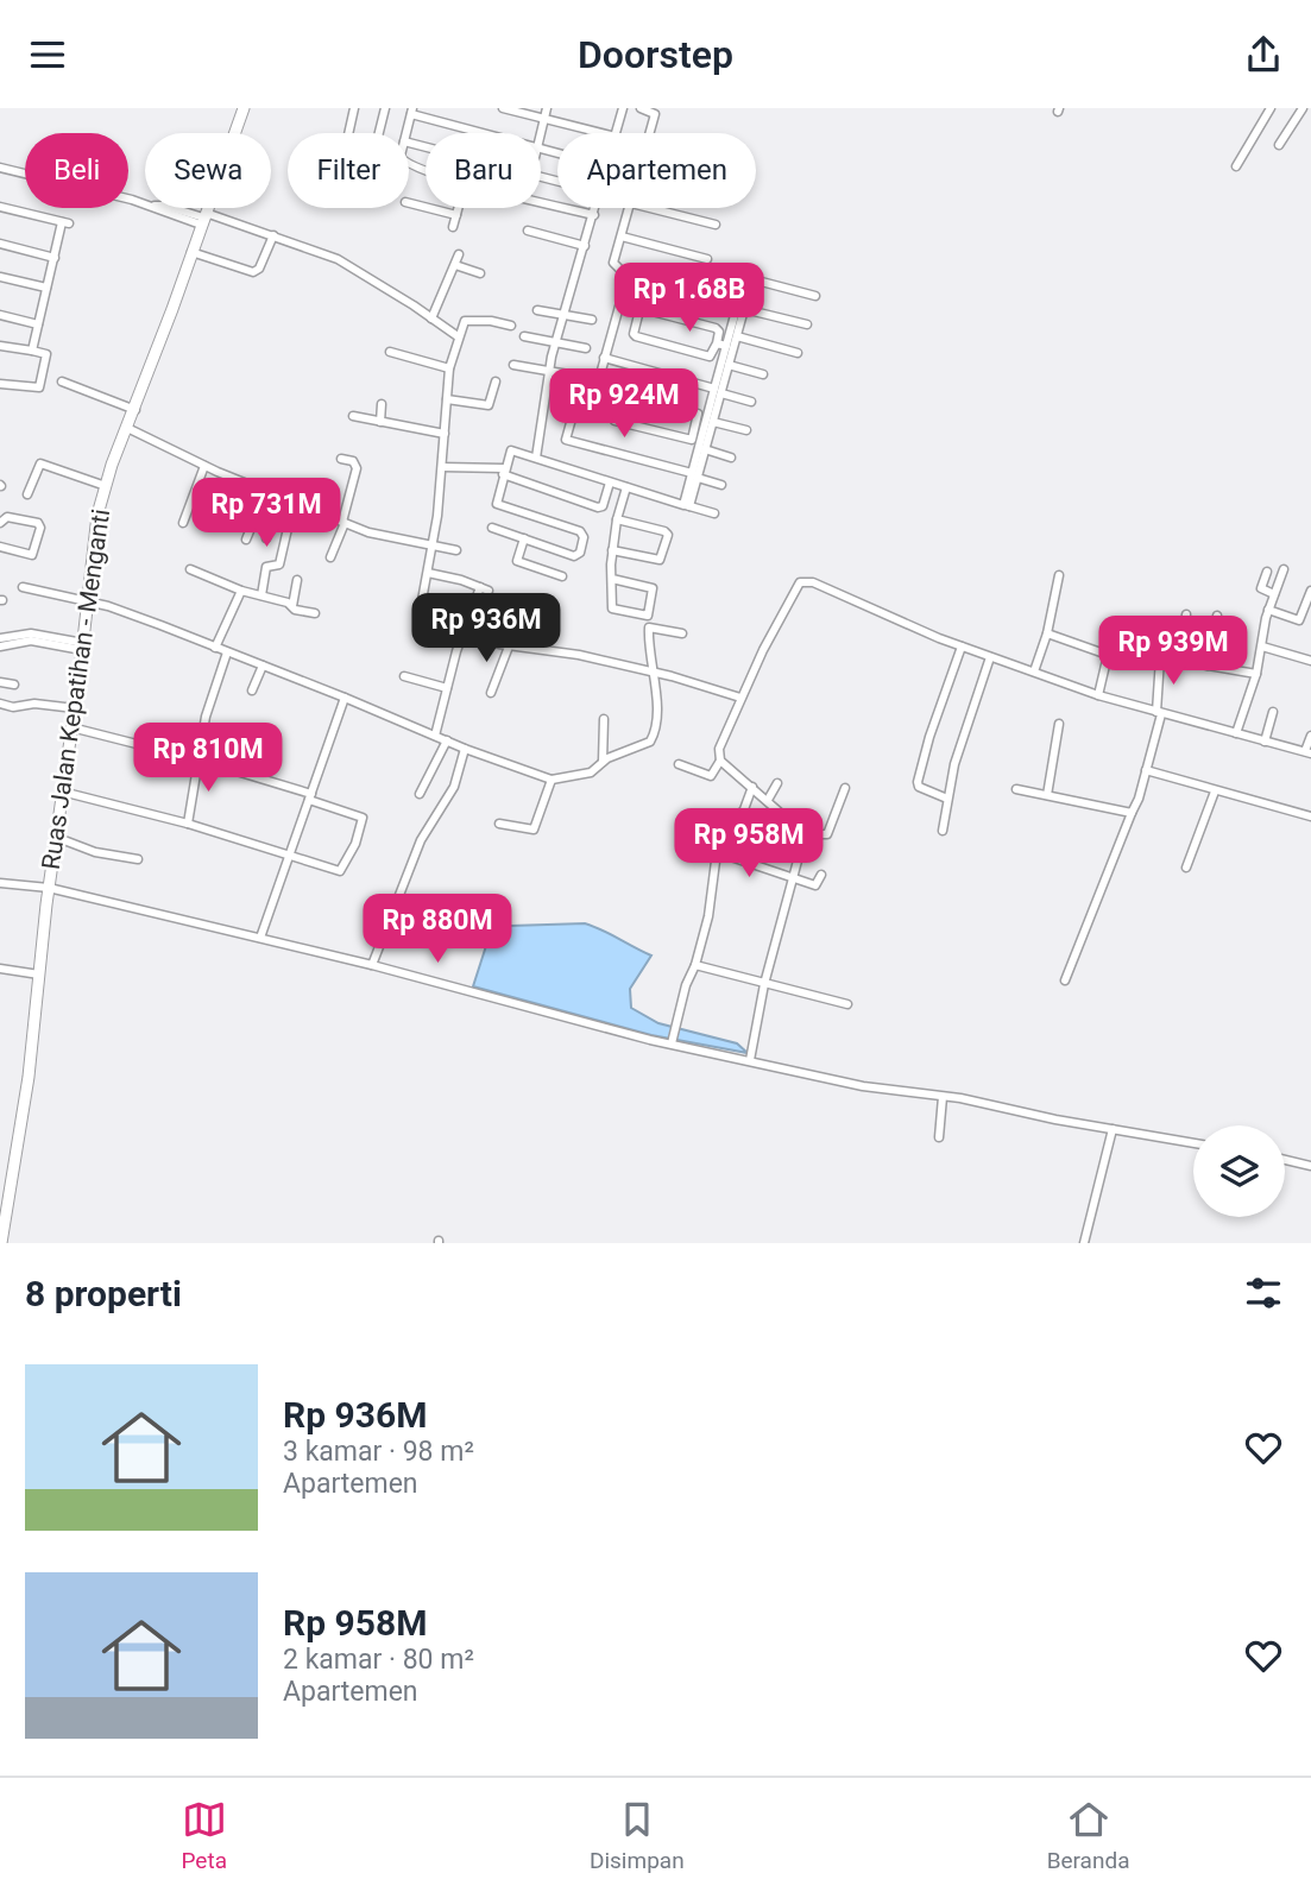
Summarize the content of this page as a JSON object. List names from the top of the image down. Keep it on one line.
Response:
{"streets":{"main road":["Ruas Jalan Kepatihan - Menganti"]},"page":{"header":"Doorstep","chip":["Beli","Sewa","Filter","Baru","Apartemen"],"price":["Rp 1.68B","Rp 924M","Rp 731M","Rp 936M","Rp 939M","Rp 810M","Rp 958M","Rp 880M"],"heading":"8 properti","list":[{"name":"Rp 936M","note":"3 kamar · 98 m² · Apartemen"},{"name":"Rp 958M","note":"2 kamar · 80 m² · Apartemen"}],"tabs":["Peta","Disimpan","Beranda"]}}
